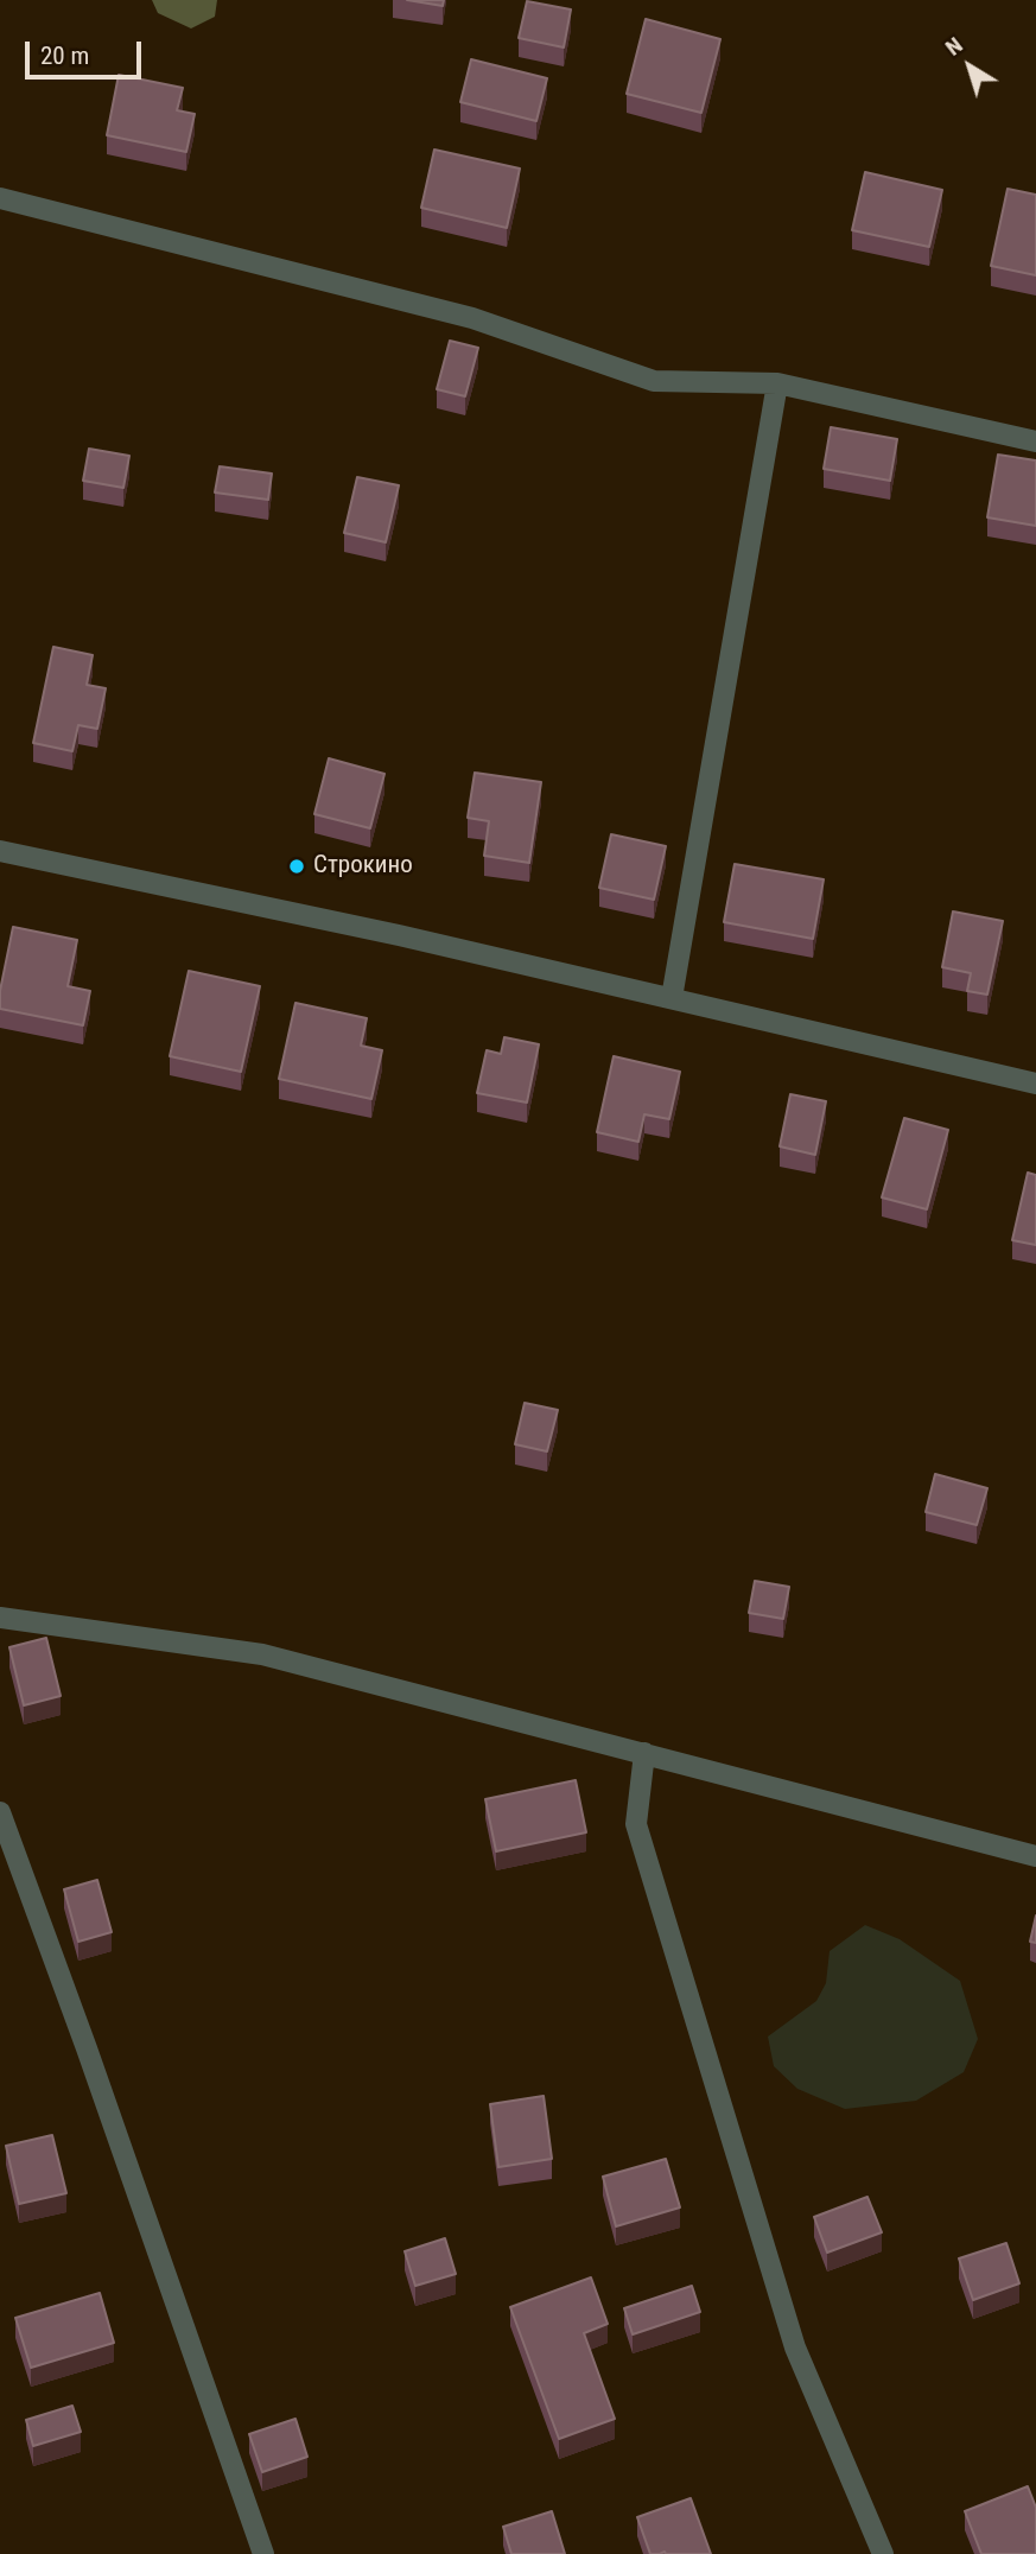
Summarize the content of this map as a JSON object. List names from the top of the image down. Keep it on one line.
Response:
{"places":["Строкино"],"scale_bar":"20 m","north":"top left"}
